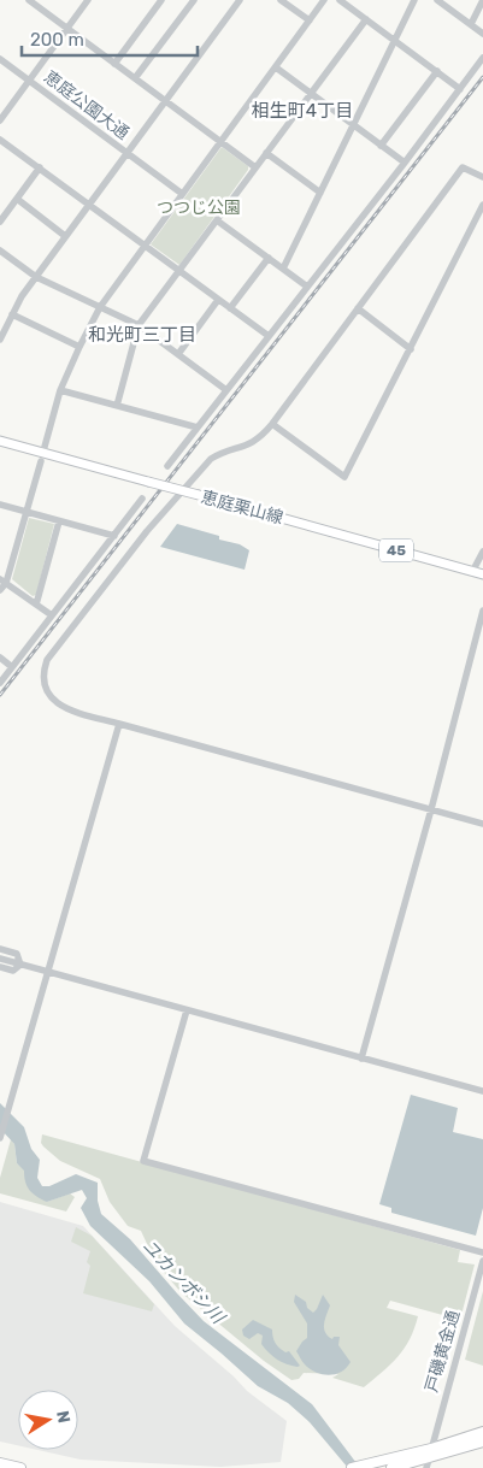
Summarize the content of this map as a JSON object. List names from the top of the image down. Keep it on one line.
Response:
{"streets":{"main road":["恵庭栗山線","45"],"street":["恵庭公園大通","戸磯黄金通"]},"districts":["相生町4丁目","和光町三丁目"],"water":["ユカンボシ川"],"parks":["つつじ公園"],"scale_bar":"200 m","north":"right"}
